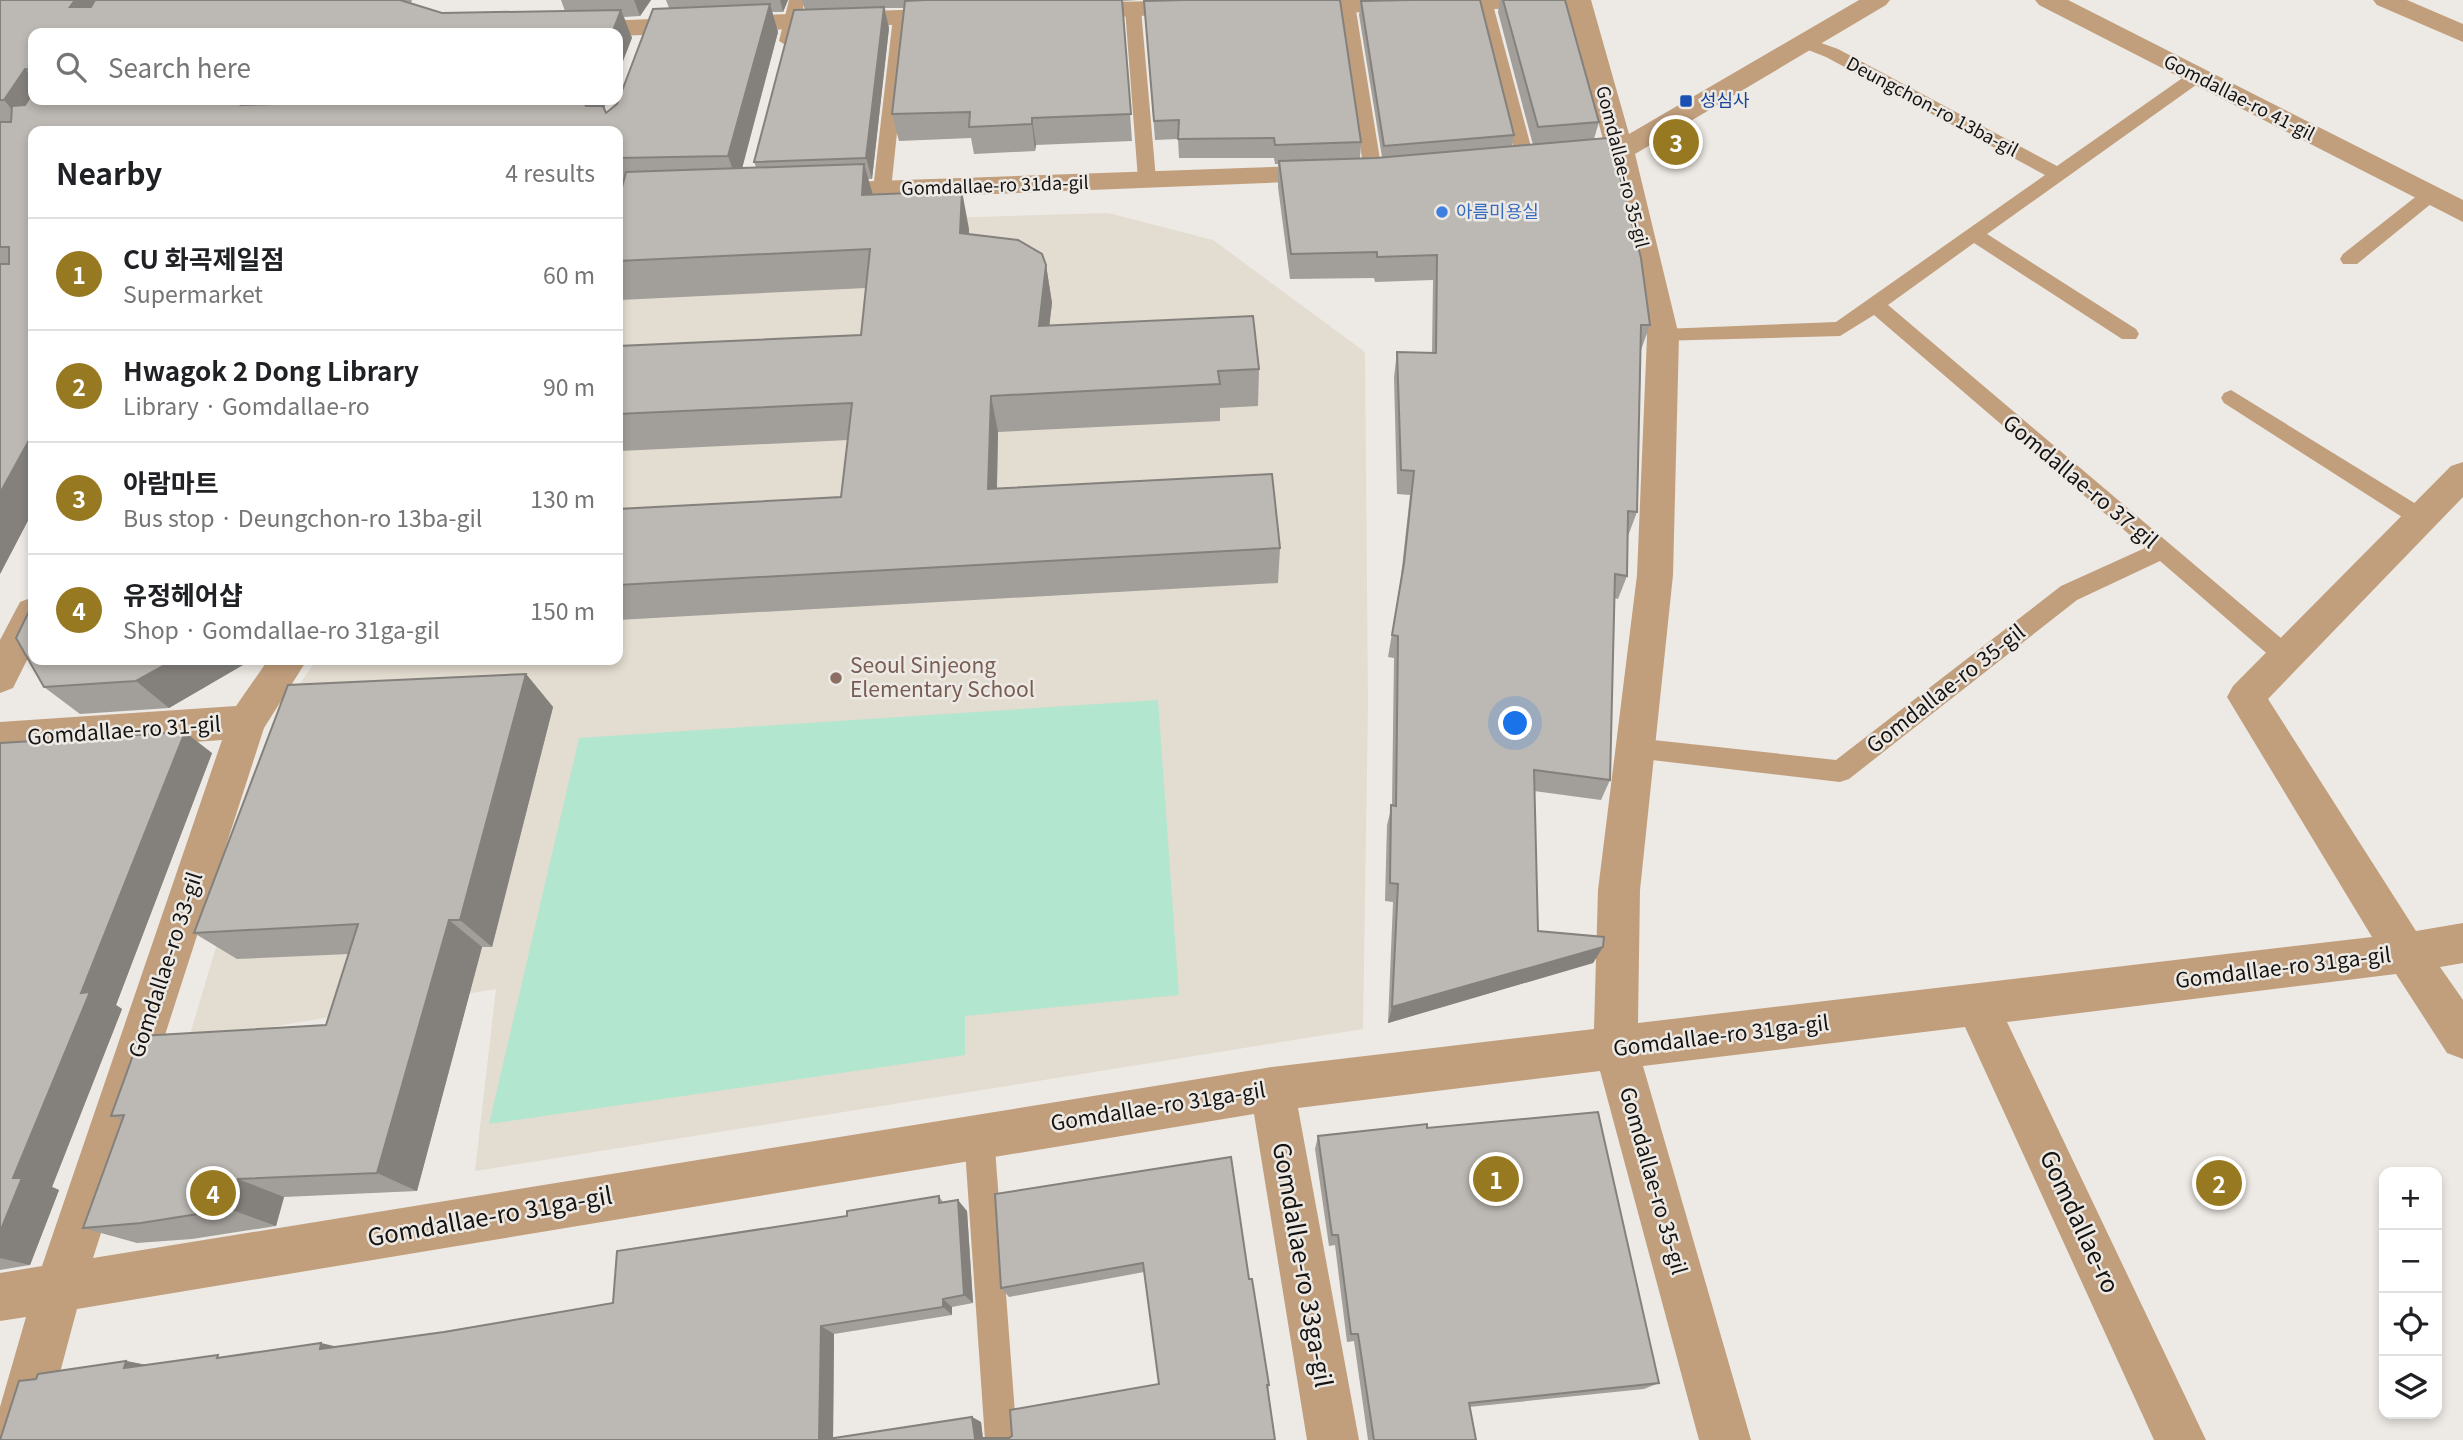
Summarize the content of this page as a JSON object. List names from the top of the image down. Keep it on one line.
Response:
{"streets":{"street":["Gomdallae-ro 41-gil","Gomdallae-ro 35-gil","Gomdallae-ro 31da-gil","Gomdallae-ro 31-gil","Gomdallae-ro 33-gil","Gomdallae-ro 31ga-gil","Gomdallae-ro","Gomdallae-ro 33ga-gil"],"lane":["Deungchon-ro 13ba-gil","Gomdallae-ro 37-gil"]},"crossings":[["Gomdallae-ro 35-gil","Gomdallae-ro 37-gil"],["Gomdallae-ro 35-gil","Gomdallae-ro 31ga-gil"],["Gomdallae-ro 31-gil","Gomdallae-ro 33-gil"],["Gomdallae-ro 33-gil","Gomdallae-ro 31ga-gil"],["Gomdallae-ro 31ga-gil","Gomdallae-ro"],["Gomdallae-ro 31ga-gil","Gomdallae-ro 33ga-gil"]],"places":{"transit":["성심사"],"other":["아름미용실","Seoul Sinjeong Elementary School"]},"page":{"search":"Search here","pins":["3","1","2","4"],"heading":["Nearby","4 results"],"list":[{"mark":"1","name":"CU 화곡제일점","note":"Supermarket","value":"60 m"},{"mark":"2","name":"Hwagok 2 Dong Library","note":"Library · Gomdallae-ro","value":"90 m"},{"mark":"3","name":"아람마트","note":"Bus stop · Deungchon-ro 13ba-gil","value":"130 m"},{"mark":"4","name":"유정헤어샵","note":"Shop · Gomdallae-ro 31ga-gil","value":"150 m"}],"map_buttons":["+","−"]}}
